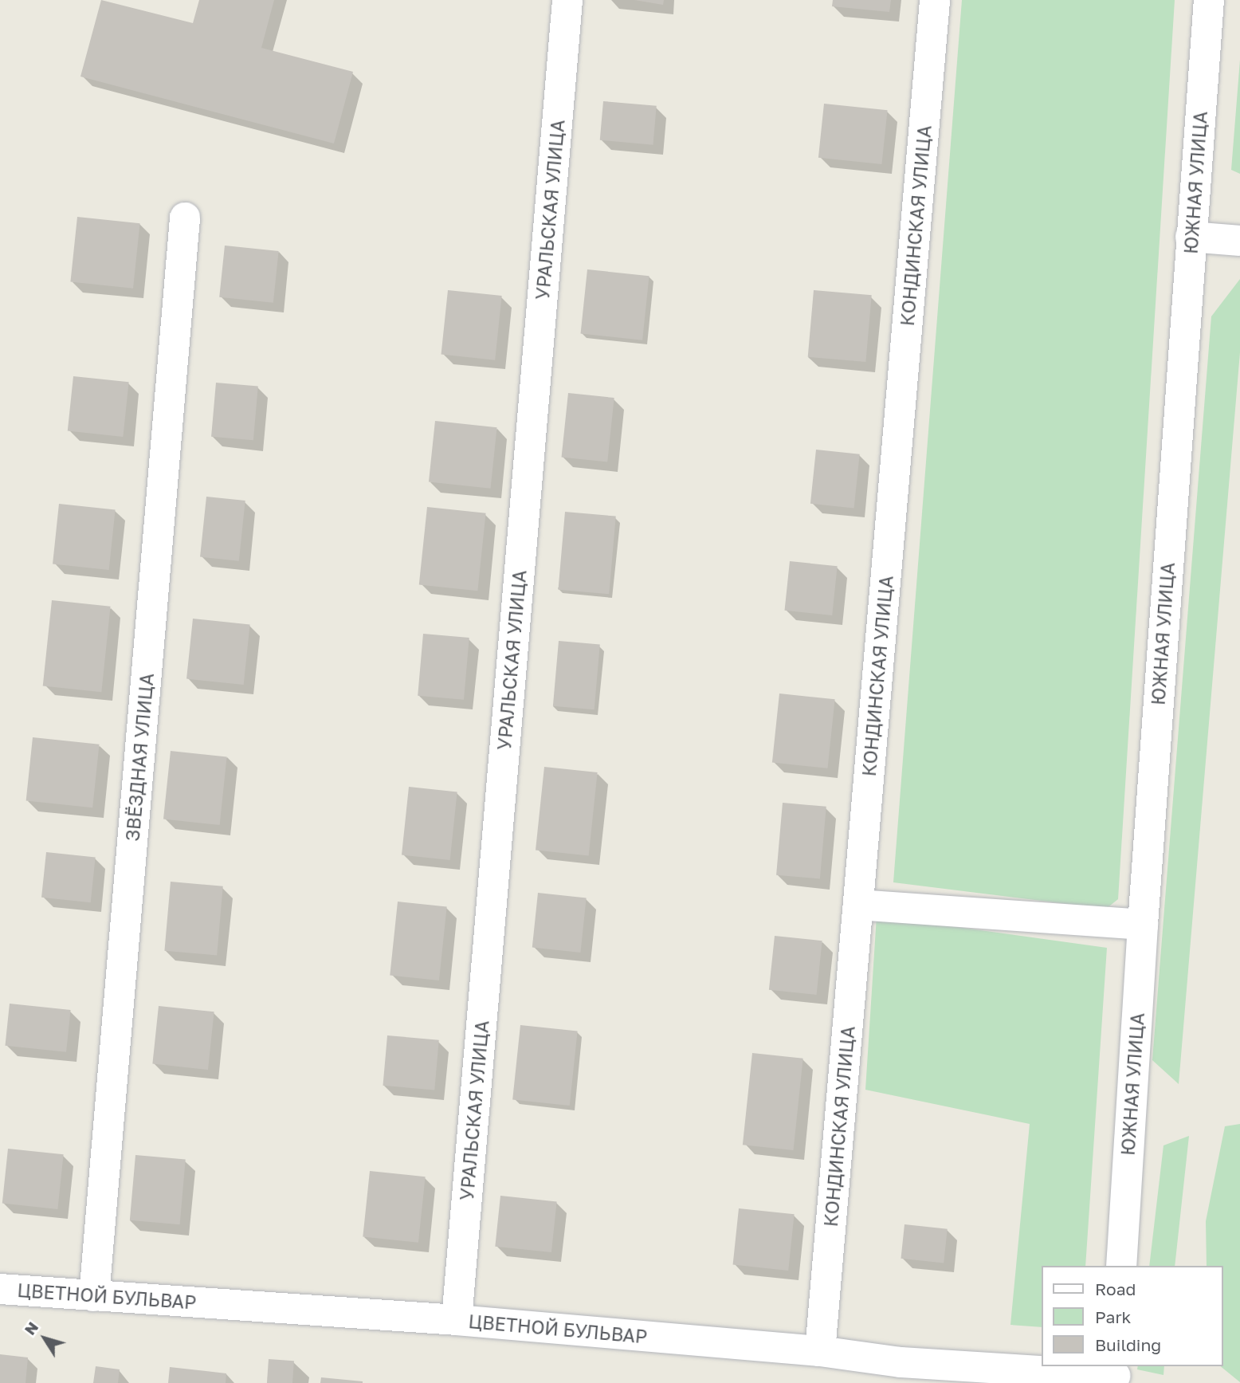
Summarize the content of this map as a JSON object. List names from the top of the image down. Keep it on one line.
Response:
{"streets":{"street":["ЮЖНАЯ УЛИЦА","УРАЛЬСКАЯ УЛИЦА","КОНДИНСКАЯ УЛИЦА","ЗВЁЗДНАЯ УЛИЦА","ЦВЕТНОЙ БУЛЬВАР"]},"crossings":[["УРАЛЬСКАЯ УЛИЦА","ЦВЕТНОЙ БУЛЬВАР"],["КОНДИНСКАЯ УЛИЦА","ЦВЕТНОЙ БУЛЬВАР"],["ЗВЁЗДНАЯ УЛИЦА","ЦВЕТНОЙ БУЛЬВАР"]],"legend":["Road","Park","Building"],"north":"top left"}
